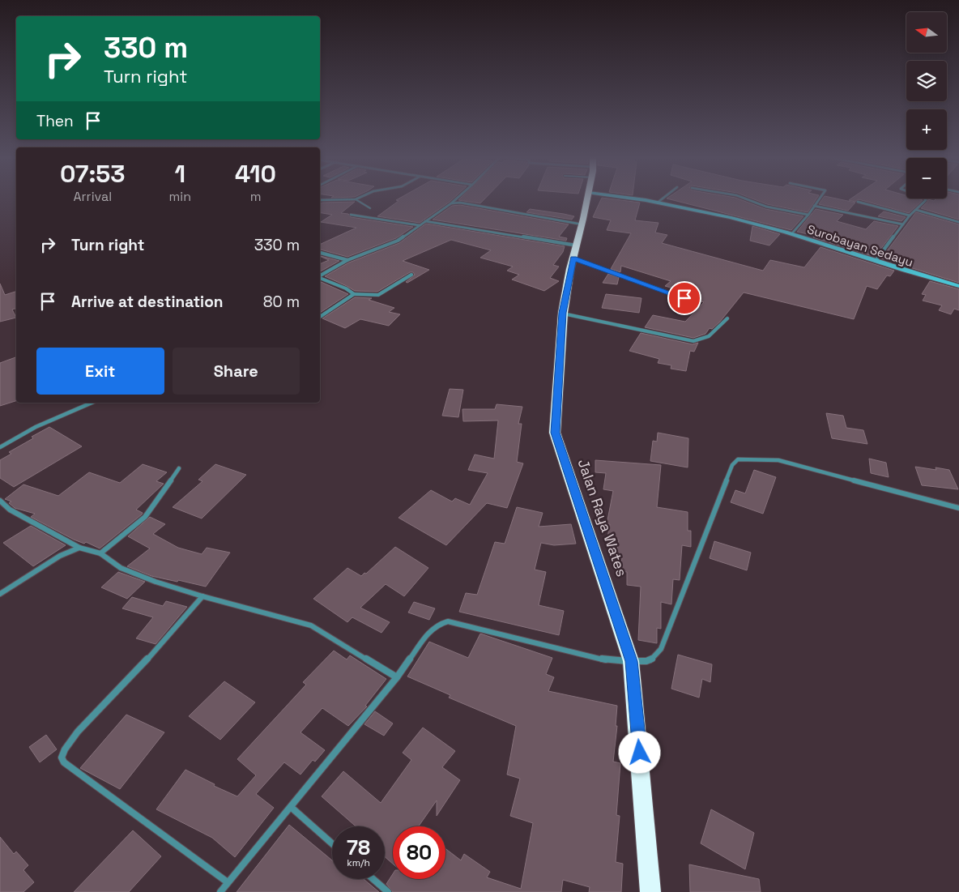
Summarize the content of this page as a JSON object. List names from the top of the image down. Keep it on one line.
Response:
{"streets":{"highway":["Jalan Raya Wates"],"main road":["Surobayan Sedayu"]},"north":"left","page":{"map_buttons":["+","−"],"turn":["330 m","Turn right"],"then":"Then","eta":["07:53","Arrival","1","min","410","m"],"list":[{"name":"Turn right","value":"330 m"},{"name":"Arrive at destination","value":"80 m"}],"buttons":["Exit","Share"],"speed":"78 km/h","limit":"80"}}
